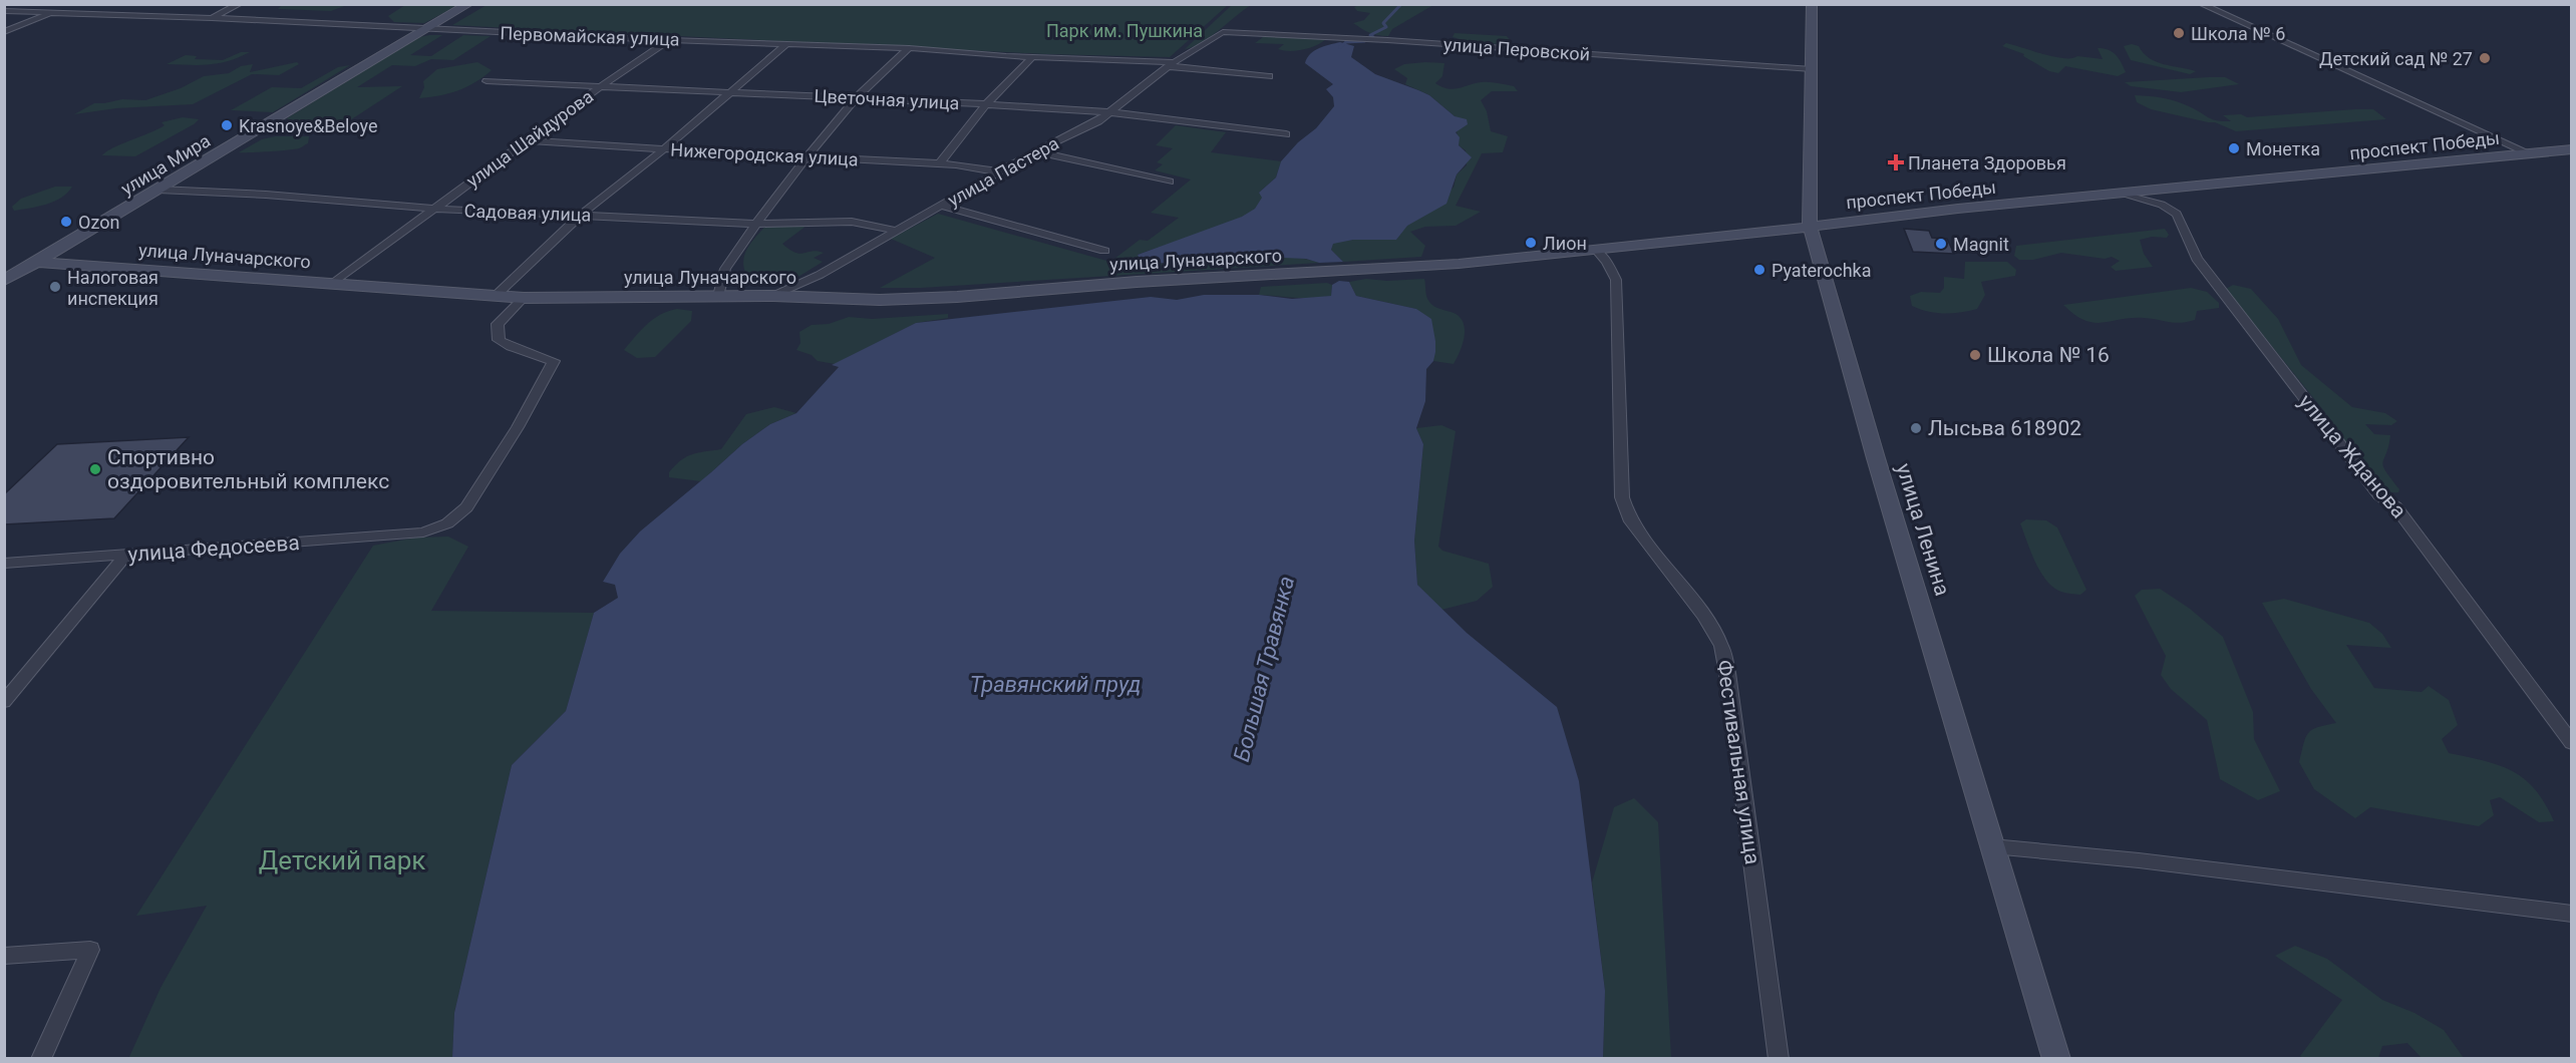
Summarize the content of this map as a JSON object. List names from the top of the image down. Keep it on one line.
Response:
{"streets":{"street":["Первомайская улица","улица Перовской","Цветочная улица","улица Шайдурова","проспект Победы","Нижегородская улица","улица Мира","улица Пастера","Садовая улица","улица Луначарского","улица Жданова","улица Ленина","улица Федосеева","Фестивальная улица"]},"crossings":[["Первомайская улица","улица Шайдурова"],["Первомайская улица","улица Мира"],["Первомайская улица","улица Пастера"],["улица Перовской","улица Пастера"],["улица Перовской","улица Ленина"],["Цветочная улица","улица Шайдурова"],["Цветочная улица","улица Пастера"],["улица Шайдурова","Нижегородская улица"],["улица Шайдурова","Садовая улица"],["улица Шайдурова","улица Луначарского"],["проспект Победы","улица Луначарского"],["проспект Победы","улица Жданова"],["проспект Победы","улица Ленина"],["проспект Победы","Фестивальная улица"],["Нижегородская улица","улица Пастера"],["улица Мира","Садовая улица"],["улица Мира","улица Луначарского"],["улица Пастера","Садовая улица"],["улица Пастера","улица Луначарского"],["улица Луначарского","улица Федосеева"]],"water":["Большая Травянка","Травянский пруд"],"parks":["Парк им. Пушкина","Детский парк"],"places":{"other":["Школа № 6","Детский сад № 27","Krasnoye&Beloye","Монетка","Ozon","Лион","Magnit","Pyaterochka","Налоговая инспекция","Школа № 16","Лысьва 618902","Спортивно оздоровительный комплекс"],"health":["Планета Здоровья"]}}
